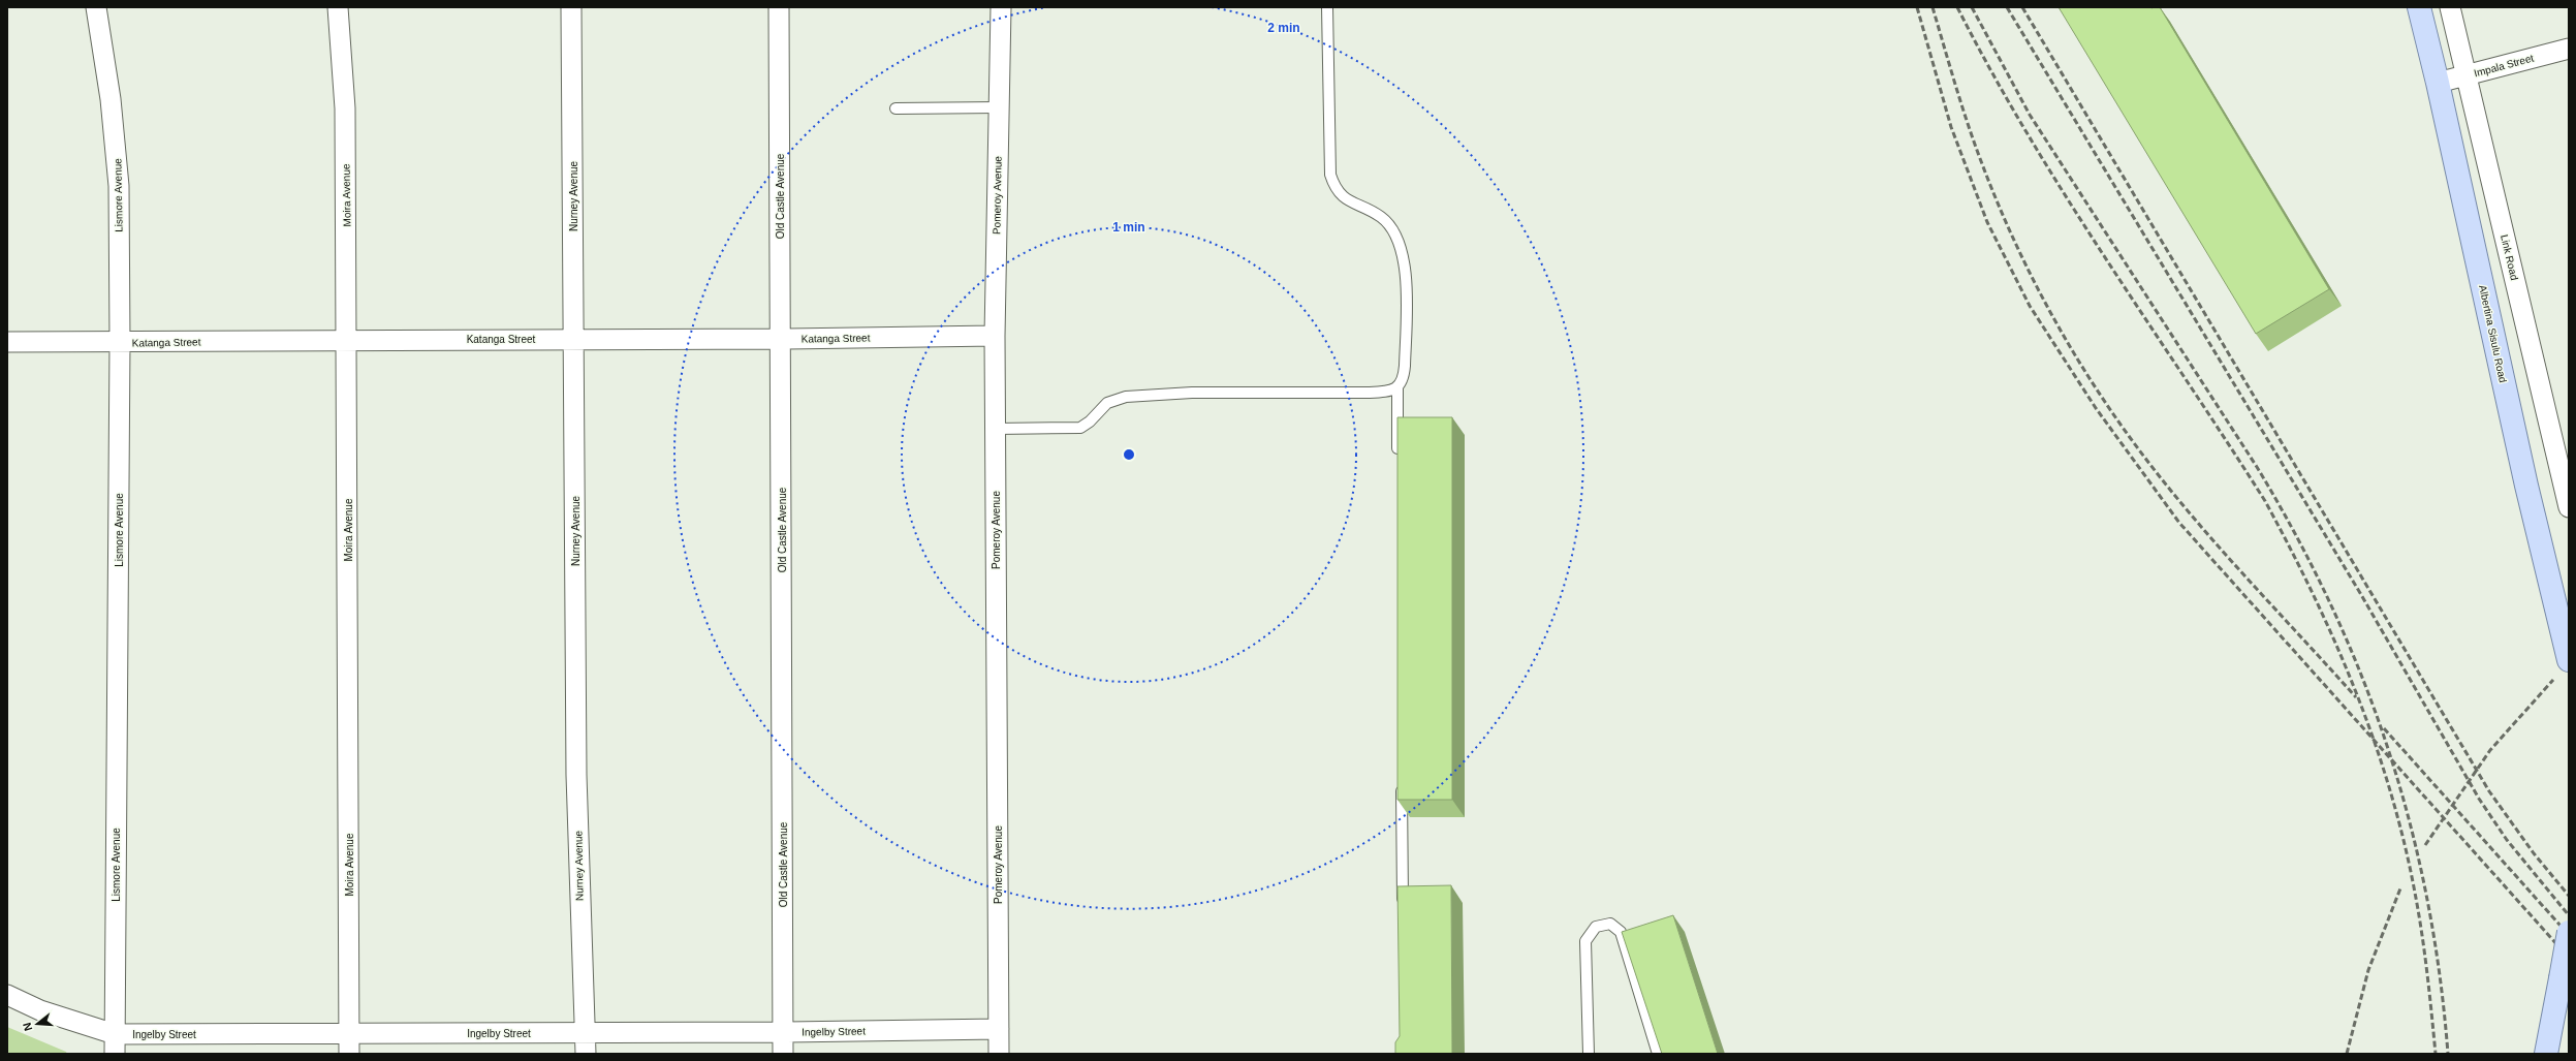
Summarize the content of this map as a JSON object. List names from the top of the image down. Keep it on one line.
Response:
{"streets":{"main road":["Albertina Sisulu Road"],"street":["Impala Street","Lismore Avenue","Moira Avenue","Pomeroy Avenue","Nurney Avenue","Old Castle Avenue","Link Road","Katanga Street","Ingelby Street"]},"crossings":[["Impala Street","Link Road"],["Impala Street","Albertina Sisulu Road"],["Lismore Avenue","Katanga Street"],["Lismore Avenue","Ingelby Street"],["Moira Avenue","Katanga Street"],["Moira Avenue","Ingelby Street"],["Pomeroy Avenue","Katanga Street"],["Pomeroy Avenue","Ingelby Street"],["Nurney Avenue","Katanga Street"],["Nurney Avenue","Ingelby Street"],["Old Castle Avenue","Katanga Street"],["Old Castle Avenue","Ingelby Street"]],"north":"left","rings":["2 min","1 min"]}
